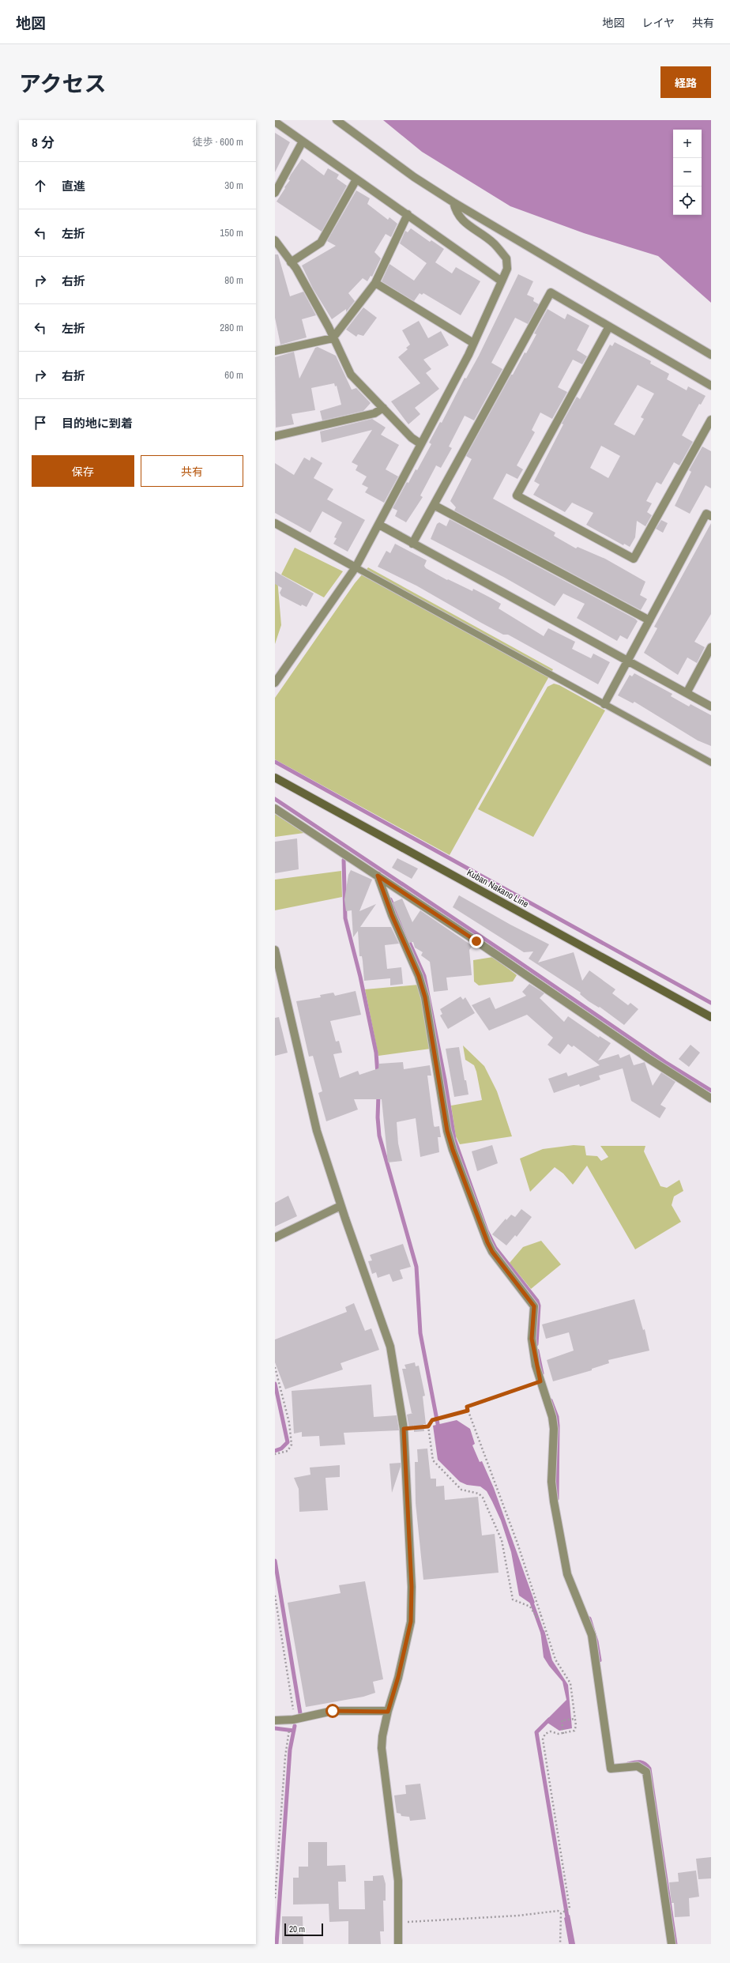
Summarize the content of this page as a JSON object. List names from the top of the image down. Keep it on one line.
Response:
{"streets":{"main road":["Kuban Nakano Line"]},"scale_bar":"20 m","page":{"header":"地図","nav":["地図","レイヤ","共有"],"title":"アクセス","buttons":["経路",["保存","共有"]],"heading":["8 分","徒歩 · 600 m"],"map_buttons":["+","−"],"list":[["直進","30 m"],["左折","150 m"],["右折","80 m"],["左折","280 m"],["右折","60 m"],"目的地に到着"],"scale":"20 m"}}
